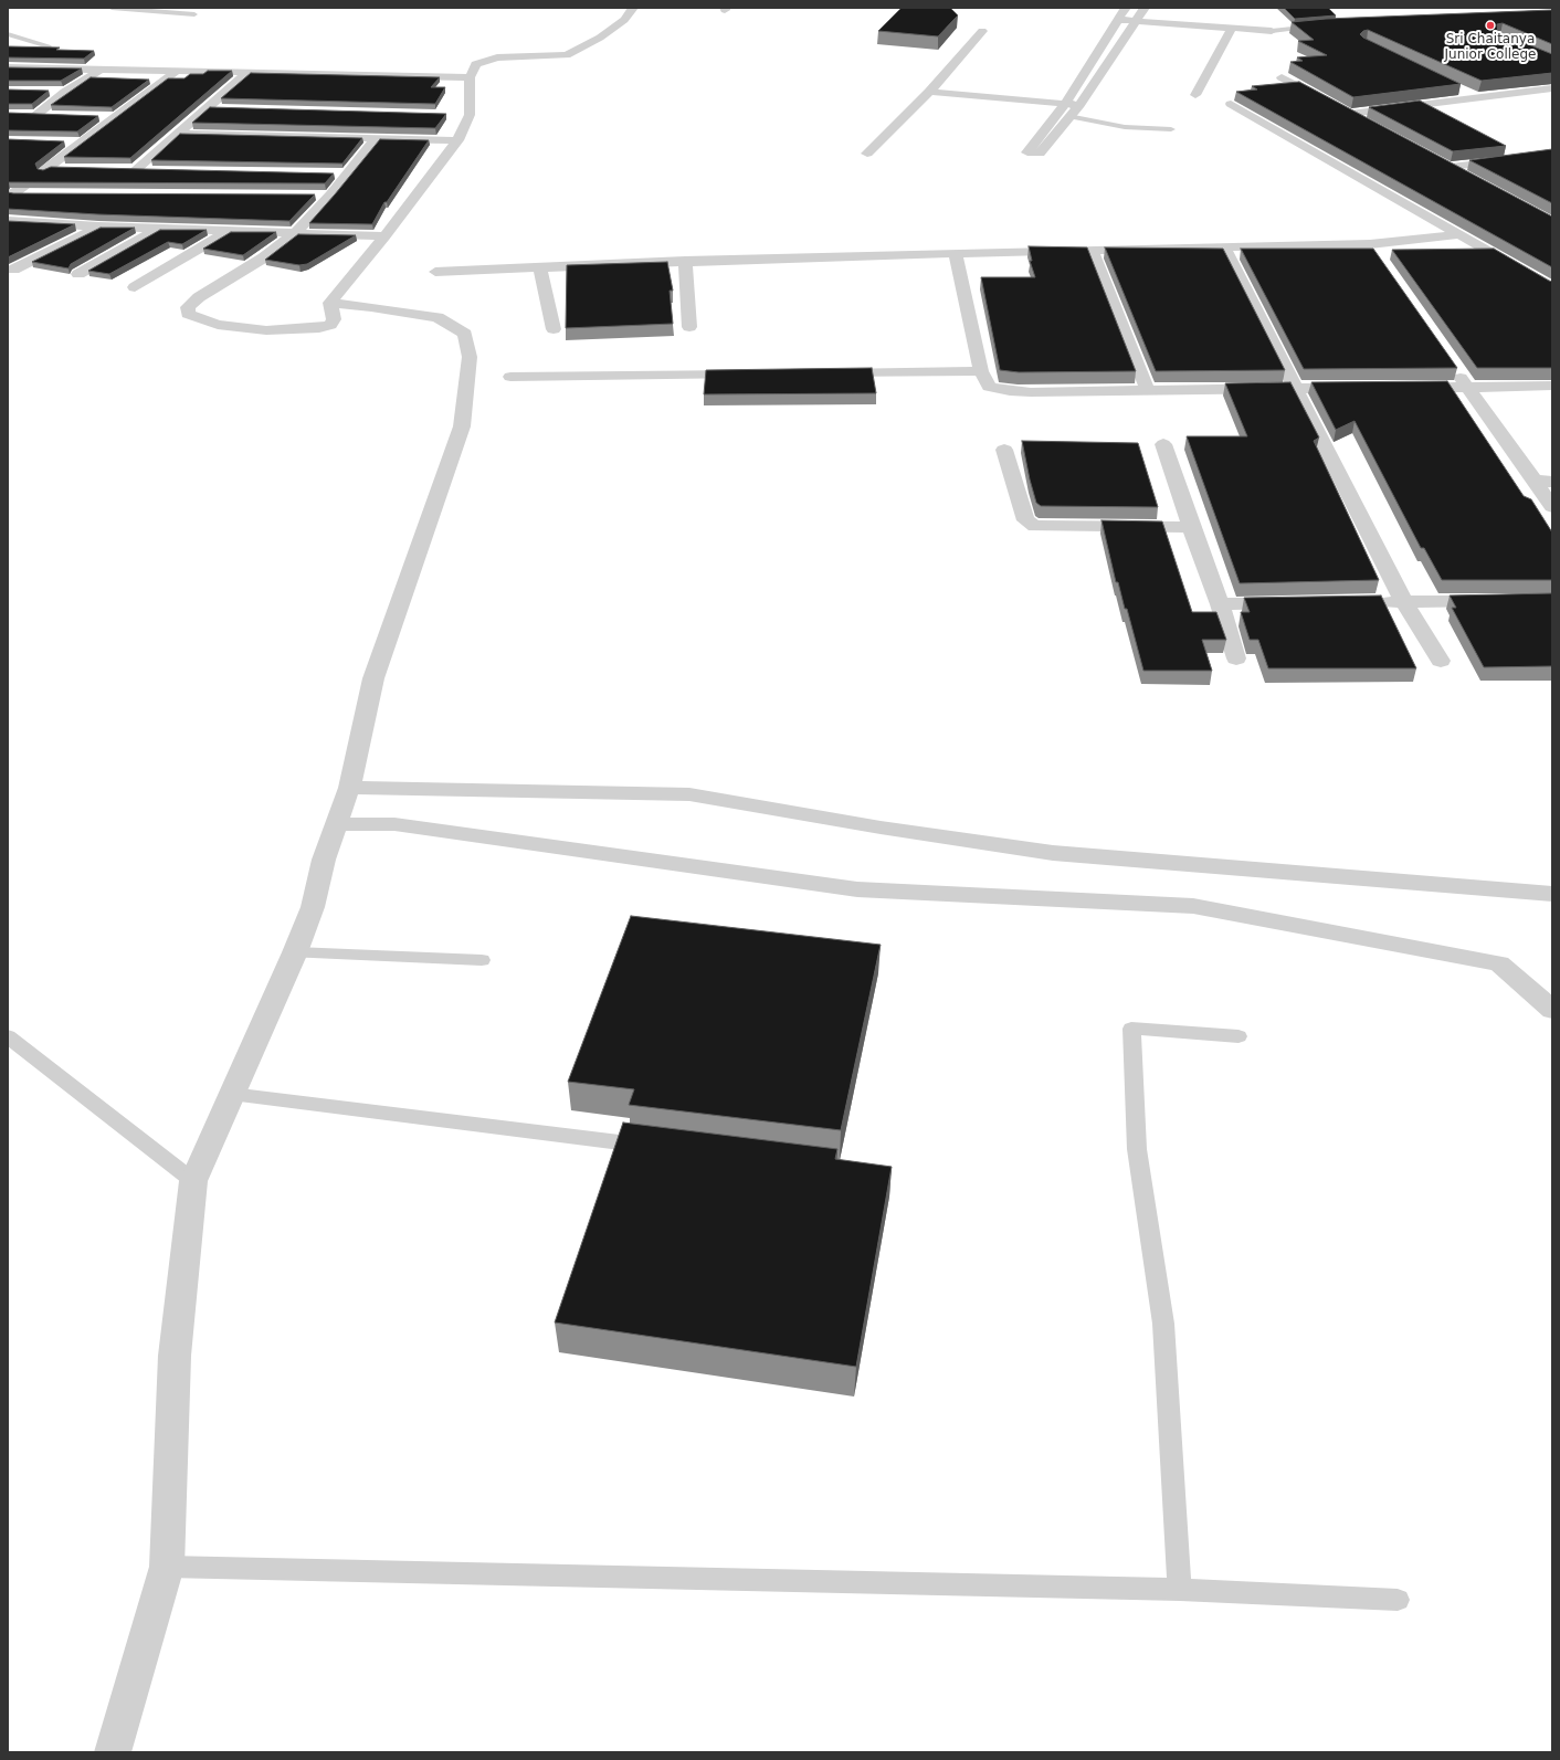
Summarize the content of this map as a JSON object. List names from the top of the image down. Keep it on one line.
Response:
{"places":["Sri Chaitanya Junior College"]}
